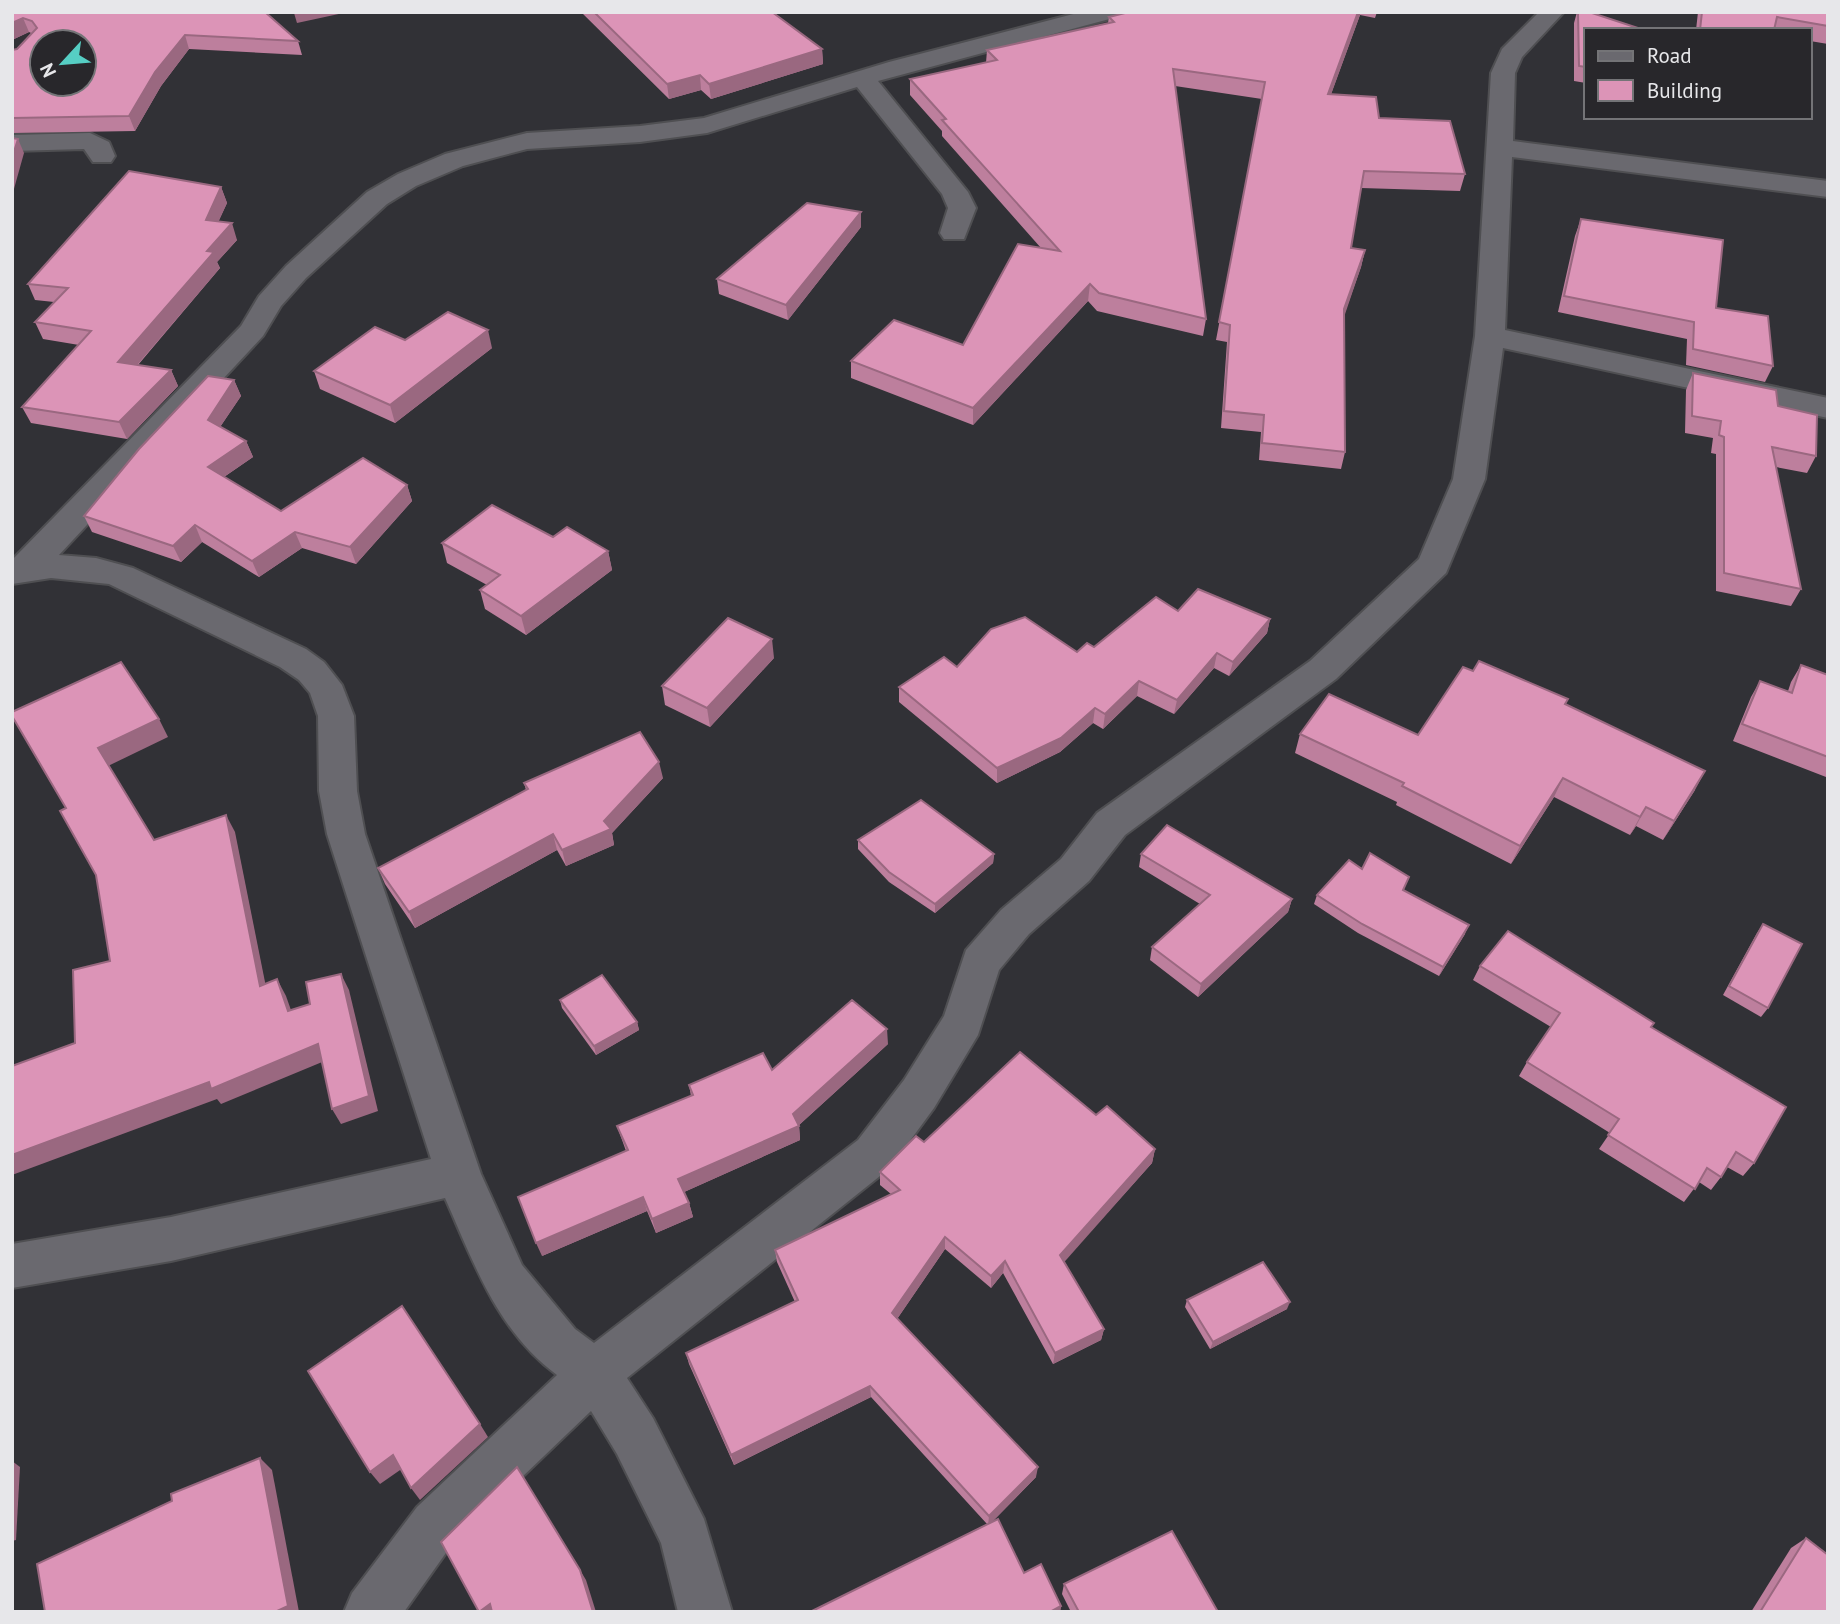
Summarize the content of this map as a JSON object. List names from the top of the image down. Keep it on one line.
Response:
{"legend":["Road","Building"],"north":"bottom left"}
